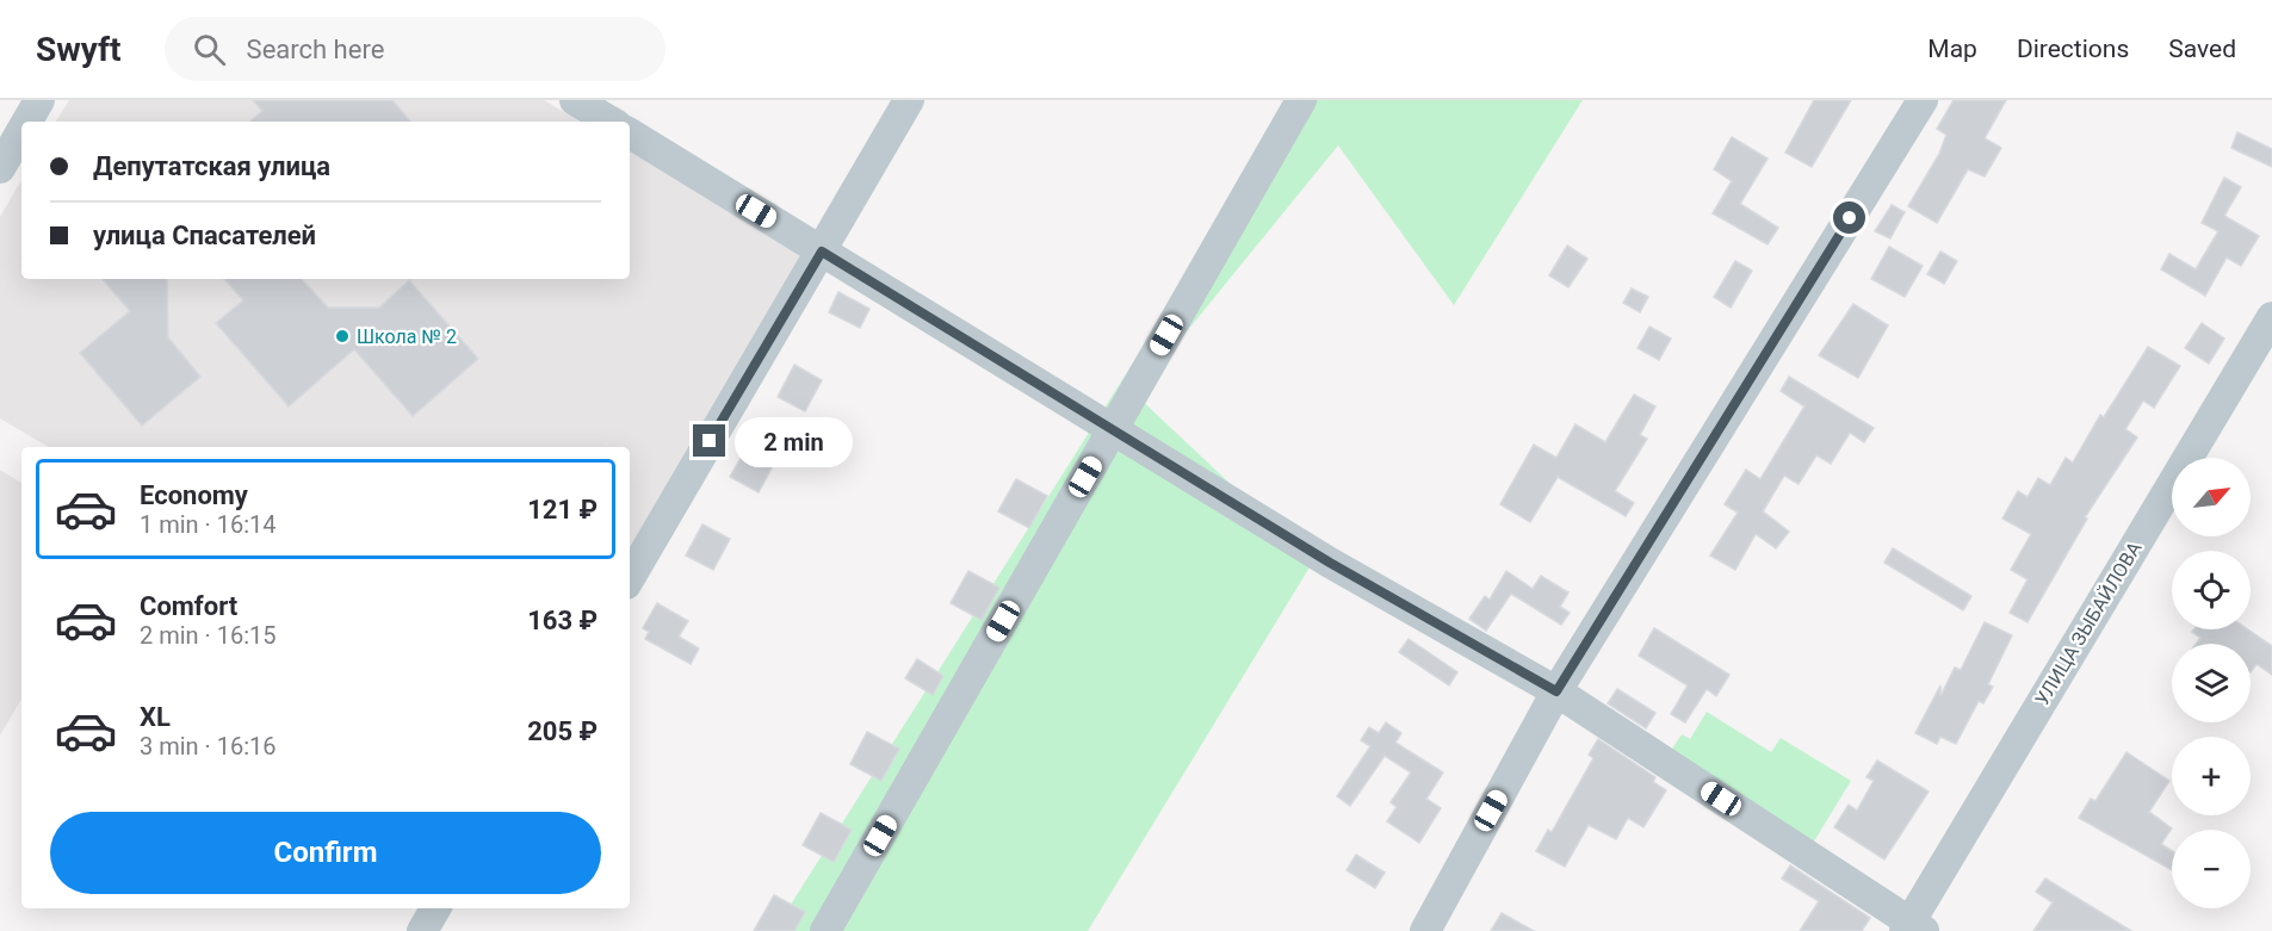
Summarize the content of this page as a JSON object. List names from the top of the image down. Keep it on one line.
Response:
{"streets":{"street":["УЛИЦА ЗЫБАЙЛОВА"]},"places":["Школа № 2"],"north":"top right","page":{"header":"Swyft","search":"Search here","nav":["Map","Directions","Saved"],"banner":["Депутатская улица","улица Спасателей"],"bubble":"2 min","map_buttons":["+","−"],"list":[{"name":"Economy","note":"1 min · 16:14","value":"121 ₽"},{"name":"Comfort","note":"2 min · 16:15","value":"163 ₽"},{"name":"XL","note":"3 min · 16:16","value":"205 ₽"}],"buttons":"Confirm"}}
